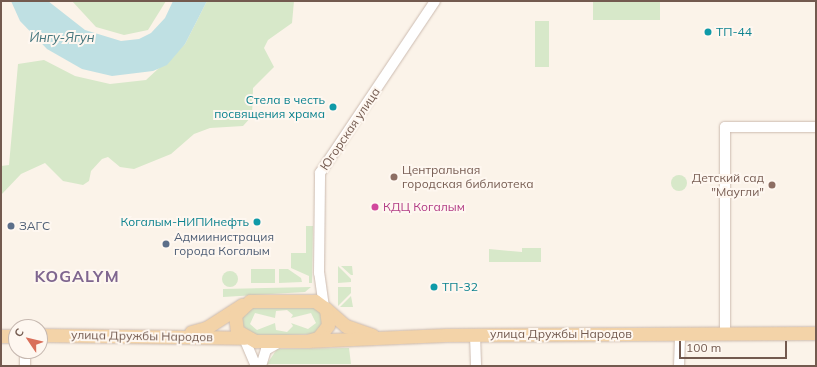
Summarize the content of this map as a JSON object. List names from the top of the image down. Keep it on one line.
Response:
{"streets":{"main road":["улица Дружбы Народов"],"street":["Югорская улица"]},"districts":["KOGALYM"],"water":["Ингу-Ягун"],"places":["ТП-44","Стела в честь посвящения храма","Центральная городская библиотека","Детский сад \"Маугли\"","КДЦ Когалым","Когалым-НИПИнефть","ЗАГС","Адмиинистрация города Когалым","ТП-32"],"scale_bar":"100 m","north":"top left"}
